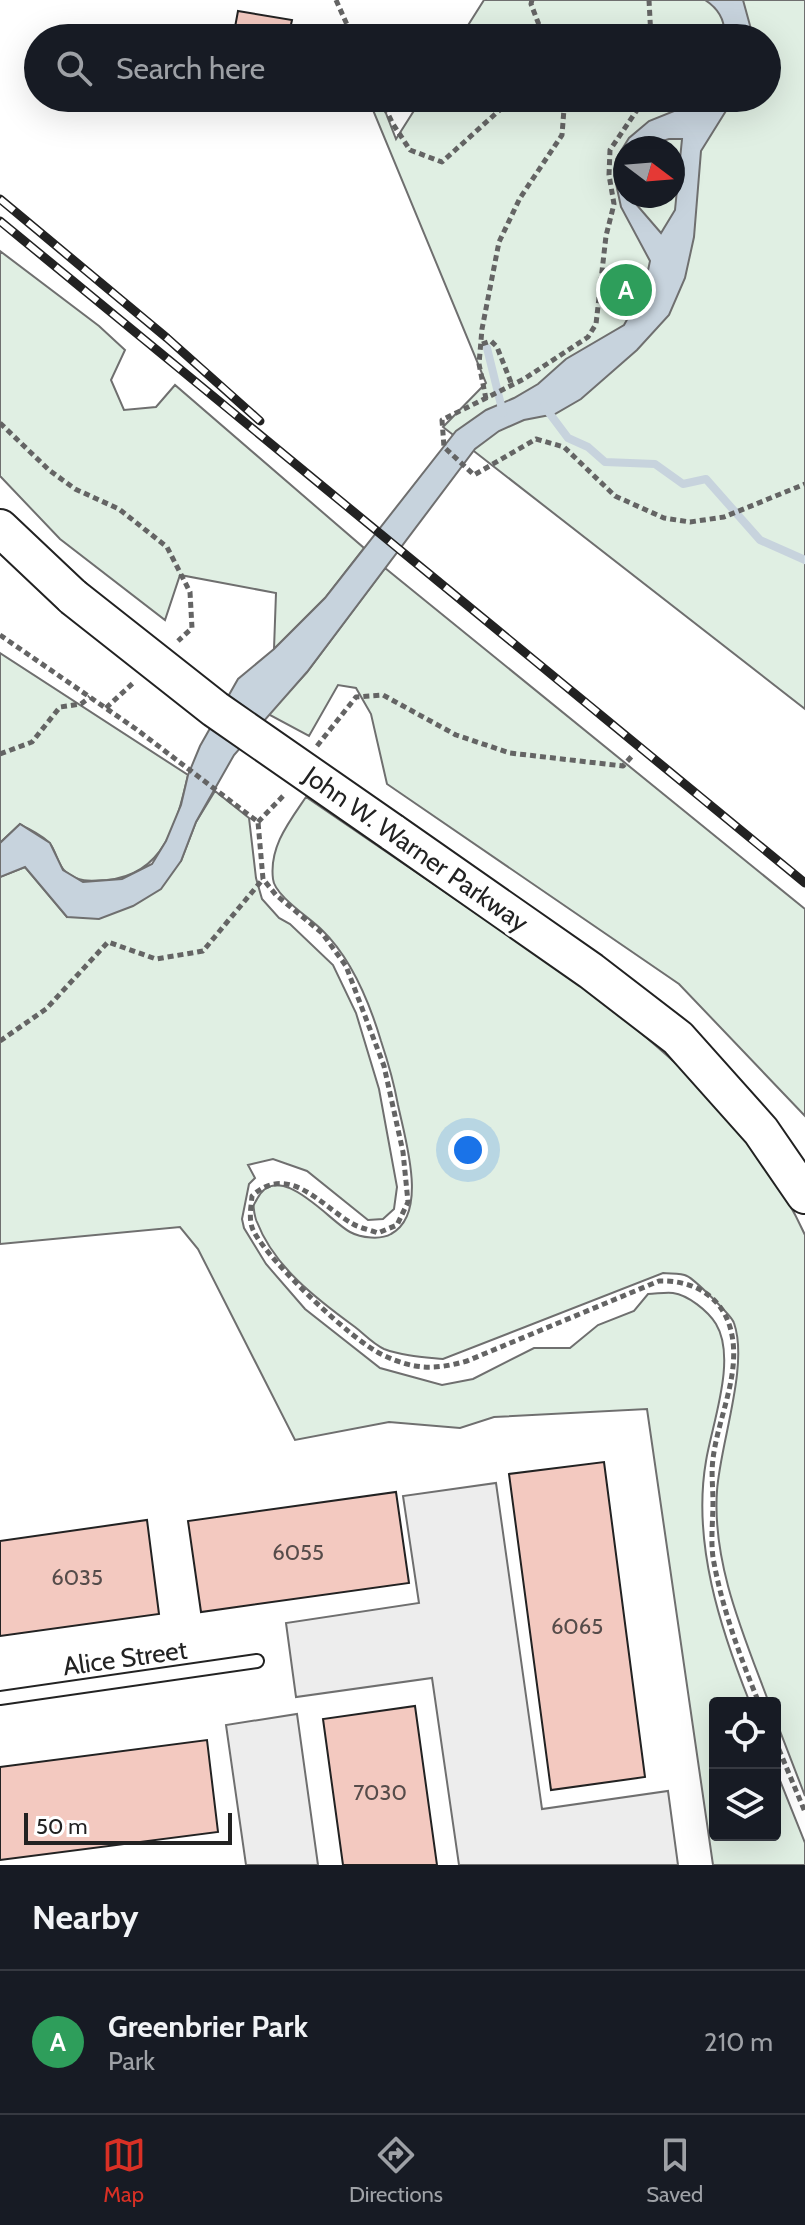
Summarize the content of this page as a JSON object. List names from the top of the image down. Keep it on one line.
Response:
{"streets":{"main road":["John W. Warner Parkway"],"lane":["Alice Street"]},"house_numbers":["6055","6035","6065","7030"],"scale_bar":"50 m","north":"right","page":{"search":"Search here","pins":"A","scale":"50 m","heading":"Nearby","list":[{"mark":"A","name":"Greenbrier Park","note":"Park","value":"210 m"}],"nav":["Map","Directions","Saved"]}}
